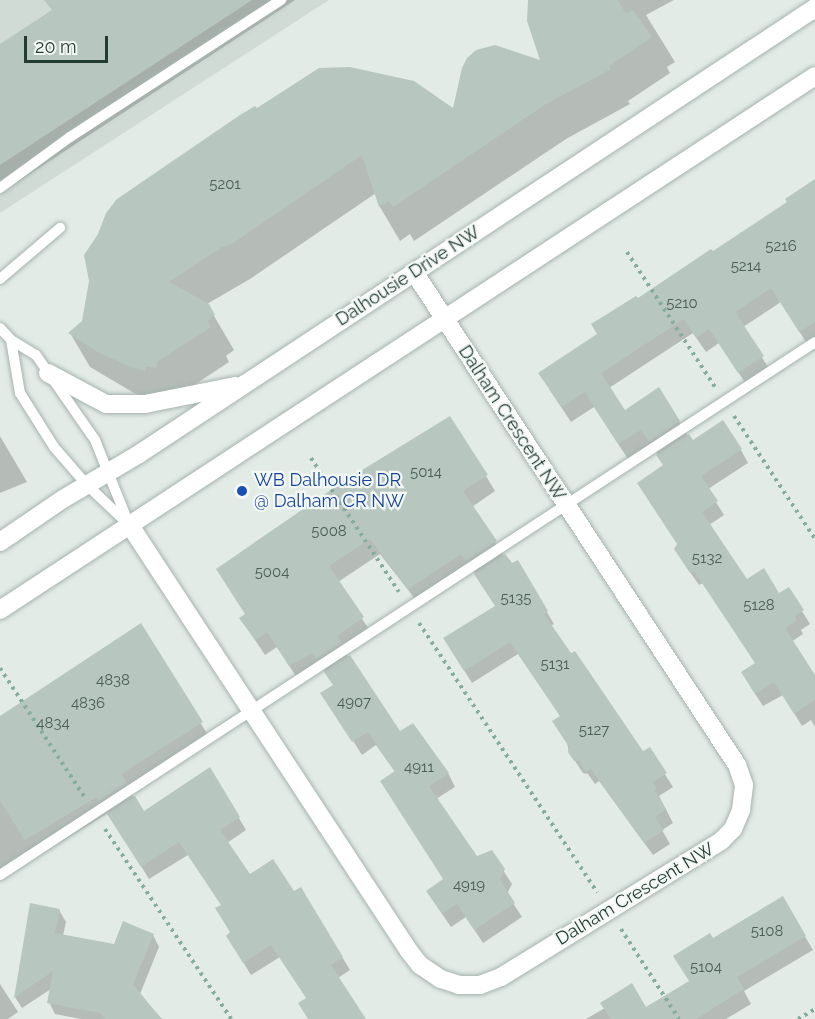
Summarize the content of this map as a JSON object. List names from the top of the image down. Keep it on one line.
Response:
{"streets":{"street":["Dalhousie Drive NW","Dalham Crescent NW"]},"crossings":[["Dalhousie Drive NW","Dalham Crescent NW"]],"places":["WB Dalhousie DR @ Dalham CR NW"],"house_numbers":["5201","5216","5214","5210","5014","5008","5132","5004","5135","5128","5131","4838","4907","4836","4834","5127","4911","4919","5108","5104"],"scale_bar":"20 m"}
